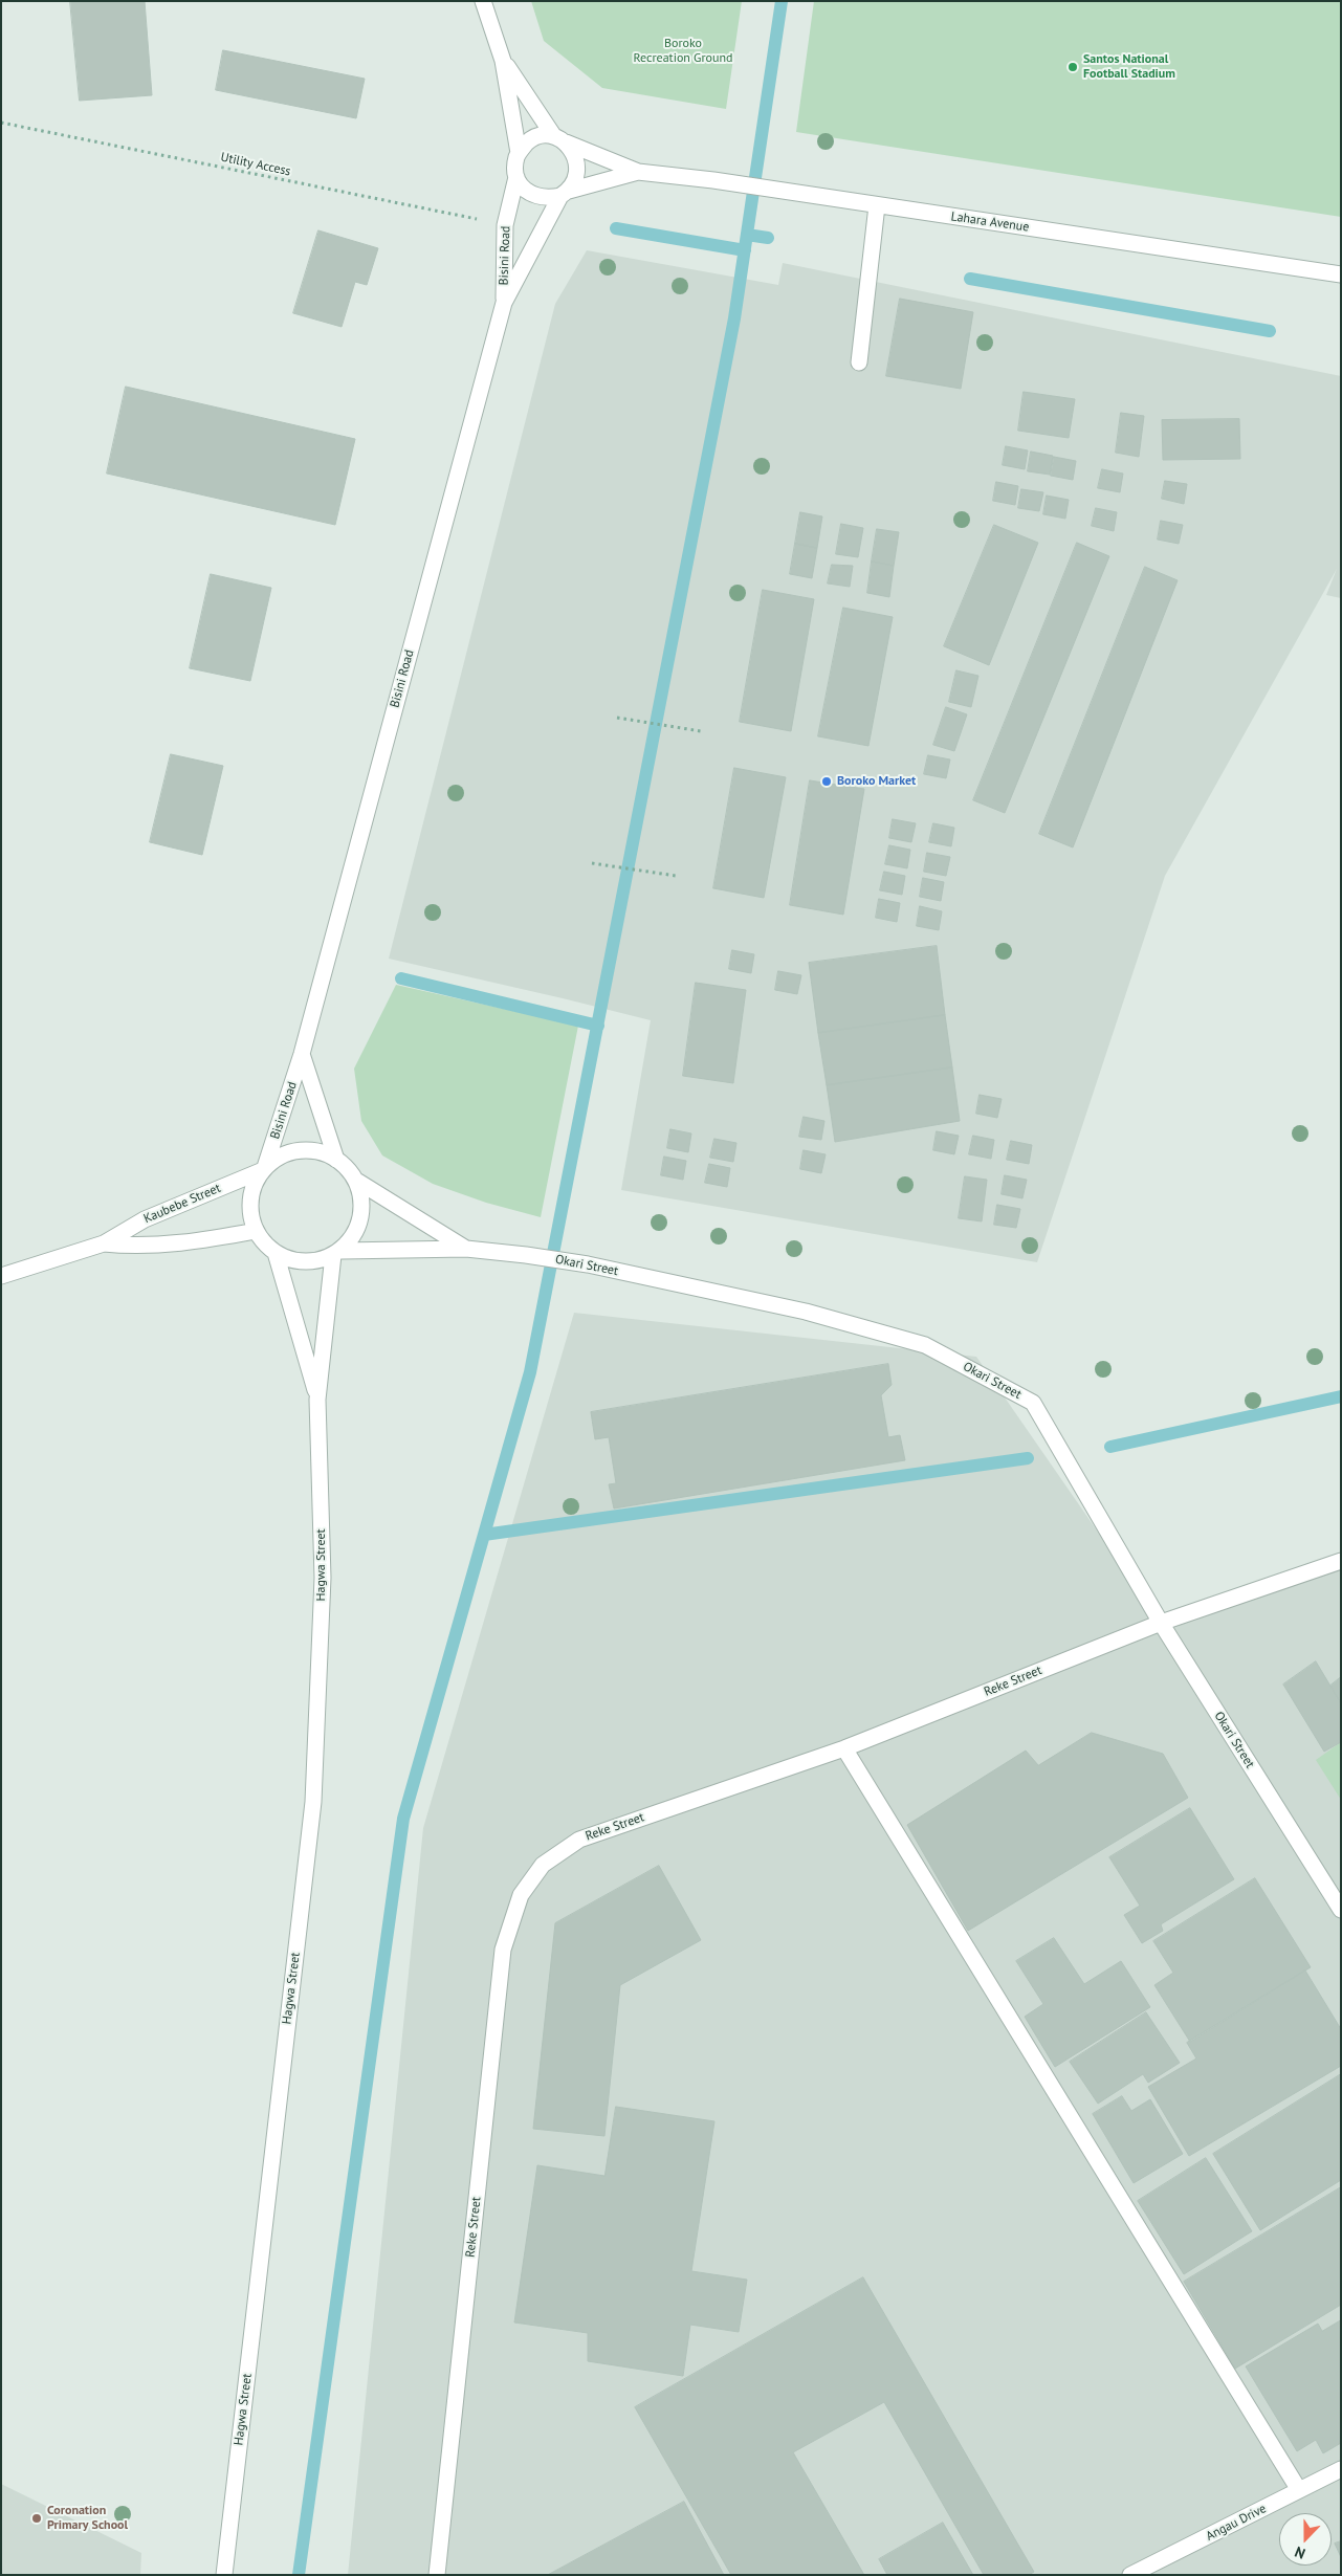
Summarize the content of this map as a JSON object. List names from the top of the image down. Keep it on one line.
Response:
{"streets":{"street":["Lahara Avenue","Bisini Road","Kaubebe Street","Okari Street","Hagwa Street","Reke Street","Angau Drive"],"path":["Utility Access"]},"crossings":[["Utility Access","Bisini Road"],["Lahara Avenue","Bisini Road"],["Bisini Road","Kaubebe Street"],["Bisini Road","Okari Street"],["Bisini Road","Hagwa Street"],["Kaubebe Street","Okari Street"],["Kaubebe Street","Hagwa Street"],["Okari Street","Hagwa Street"],["Okari Street","Reke Street"]],"parks":["Boroko Recreation Ground"],"places":["Santos National Football Stadium","Boroko Market","Coronation Primary School"],"north":"bottom"}
